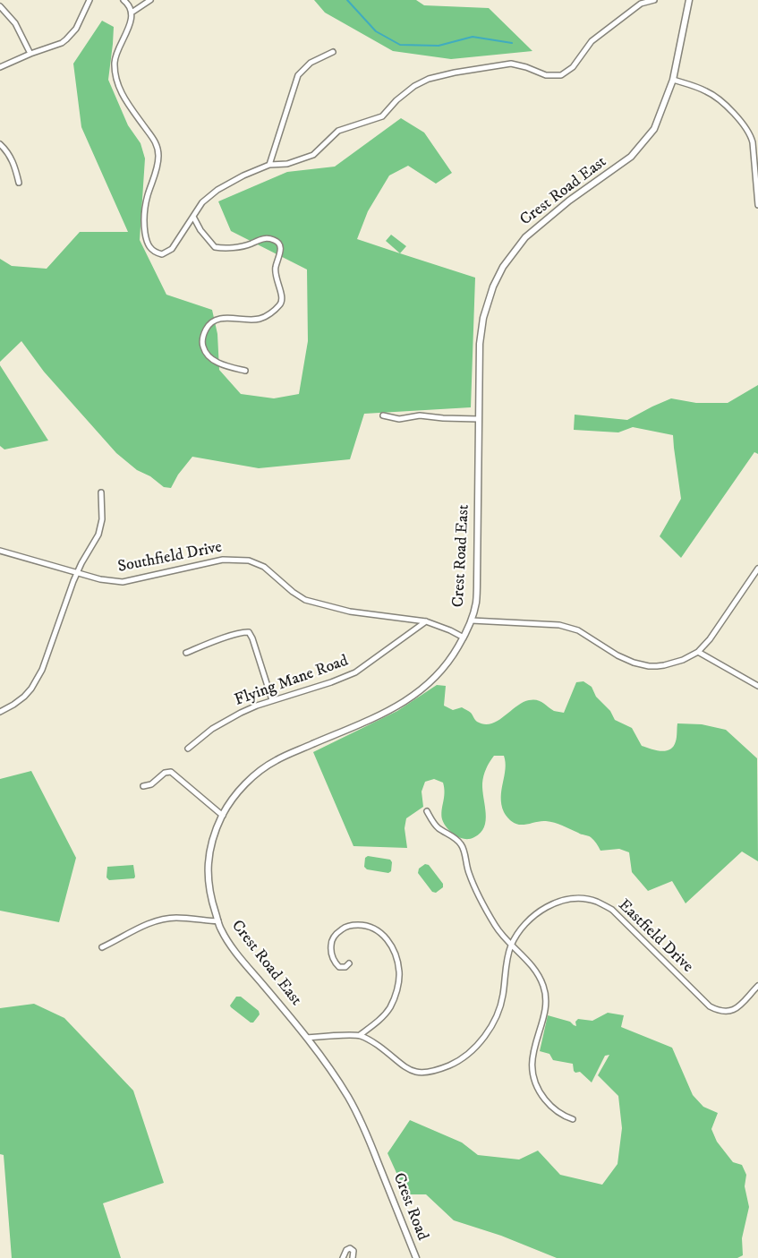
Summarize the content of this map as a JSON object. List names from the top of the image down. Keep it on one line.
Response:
{"streets":{"street":["Crest Road East","Southfield Drive","Flying Mane Road","Eastfield Drive","Crest Road"]},"crossings":[["Crest Road East","Southfield Drive"],["Crest Road East","Crest Road"],["Southfield Drive","Flying Mane Road"]]}
